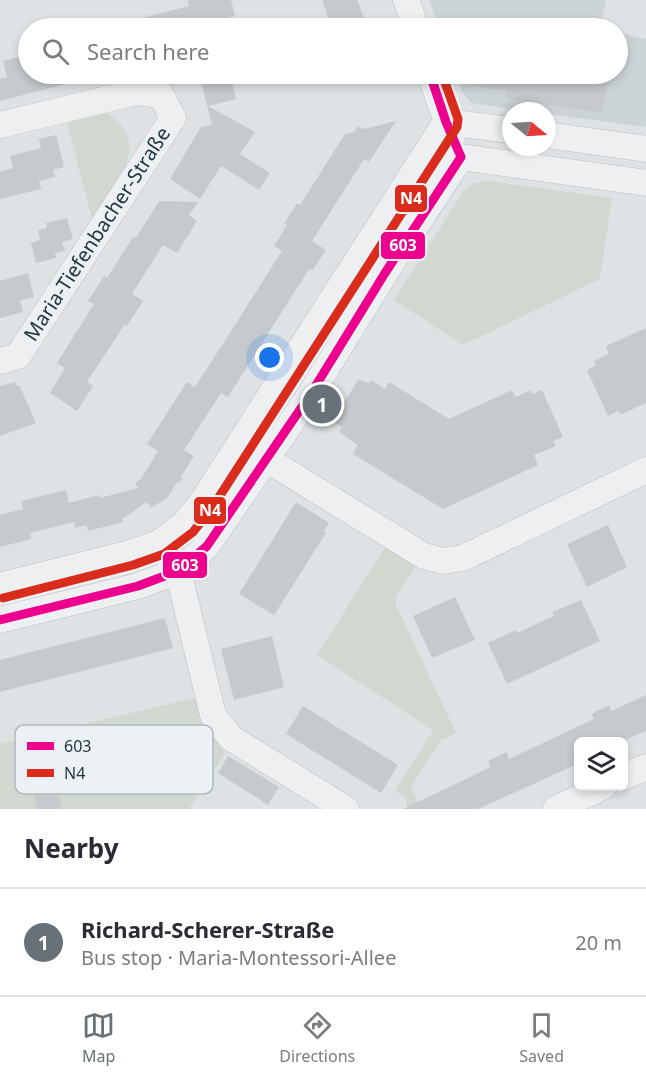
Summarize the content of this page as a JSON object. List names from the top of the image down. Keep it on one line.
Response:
{"streets":{"street":["Maria-Tiefenbacher-Straße"]},"lines":["transit line 603","transit line N4"],"legend":["603","N4"],"north":"right","page":{"search":"Search here","pins":"1","heading":"Nearby","list":[{"mark":"1","name":"Richard-Scherer-Straße","note":"Bus stop · Maria-Montessori-Allee","value":"20 m"}],"nav":["Map","Directions","Saved"]}}
